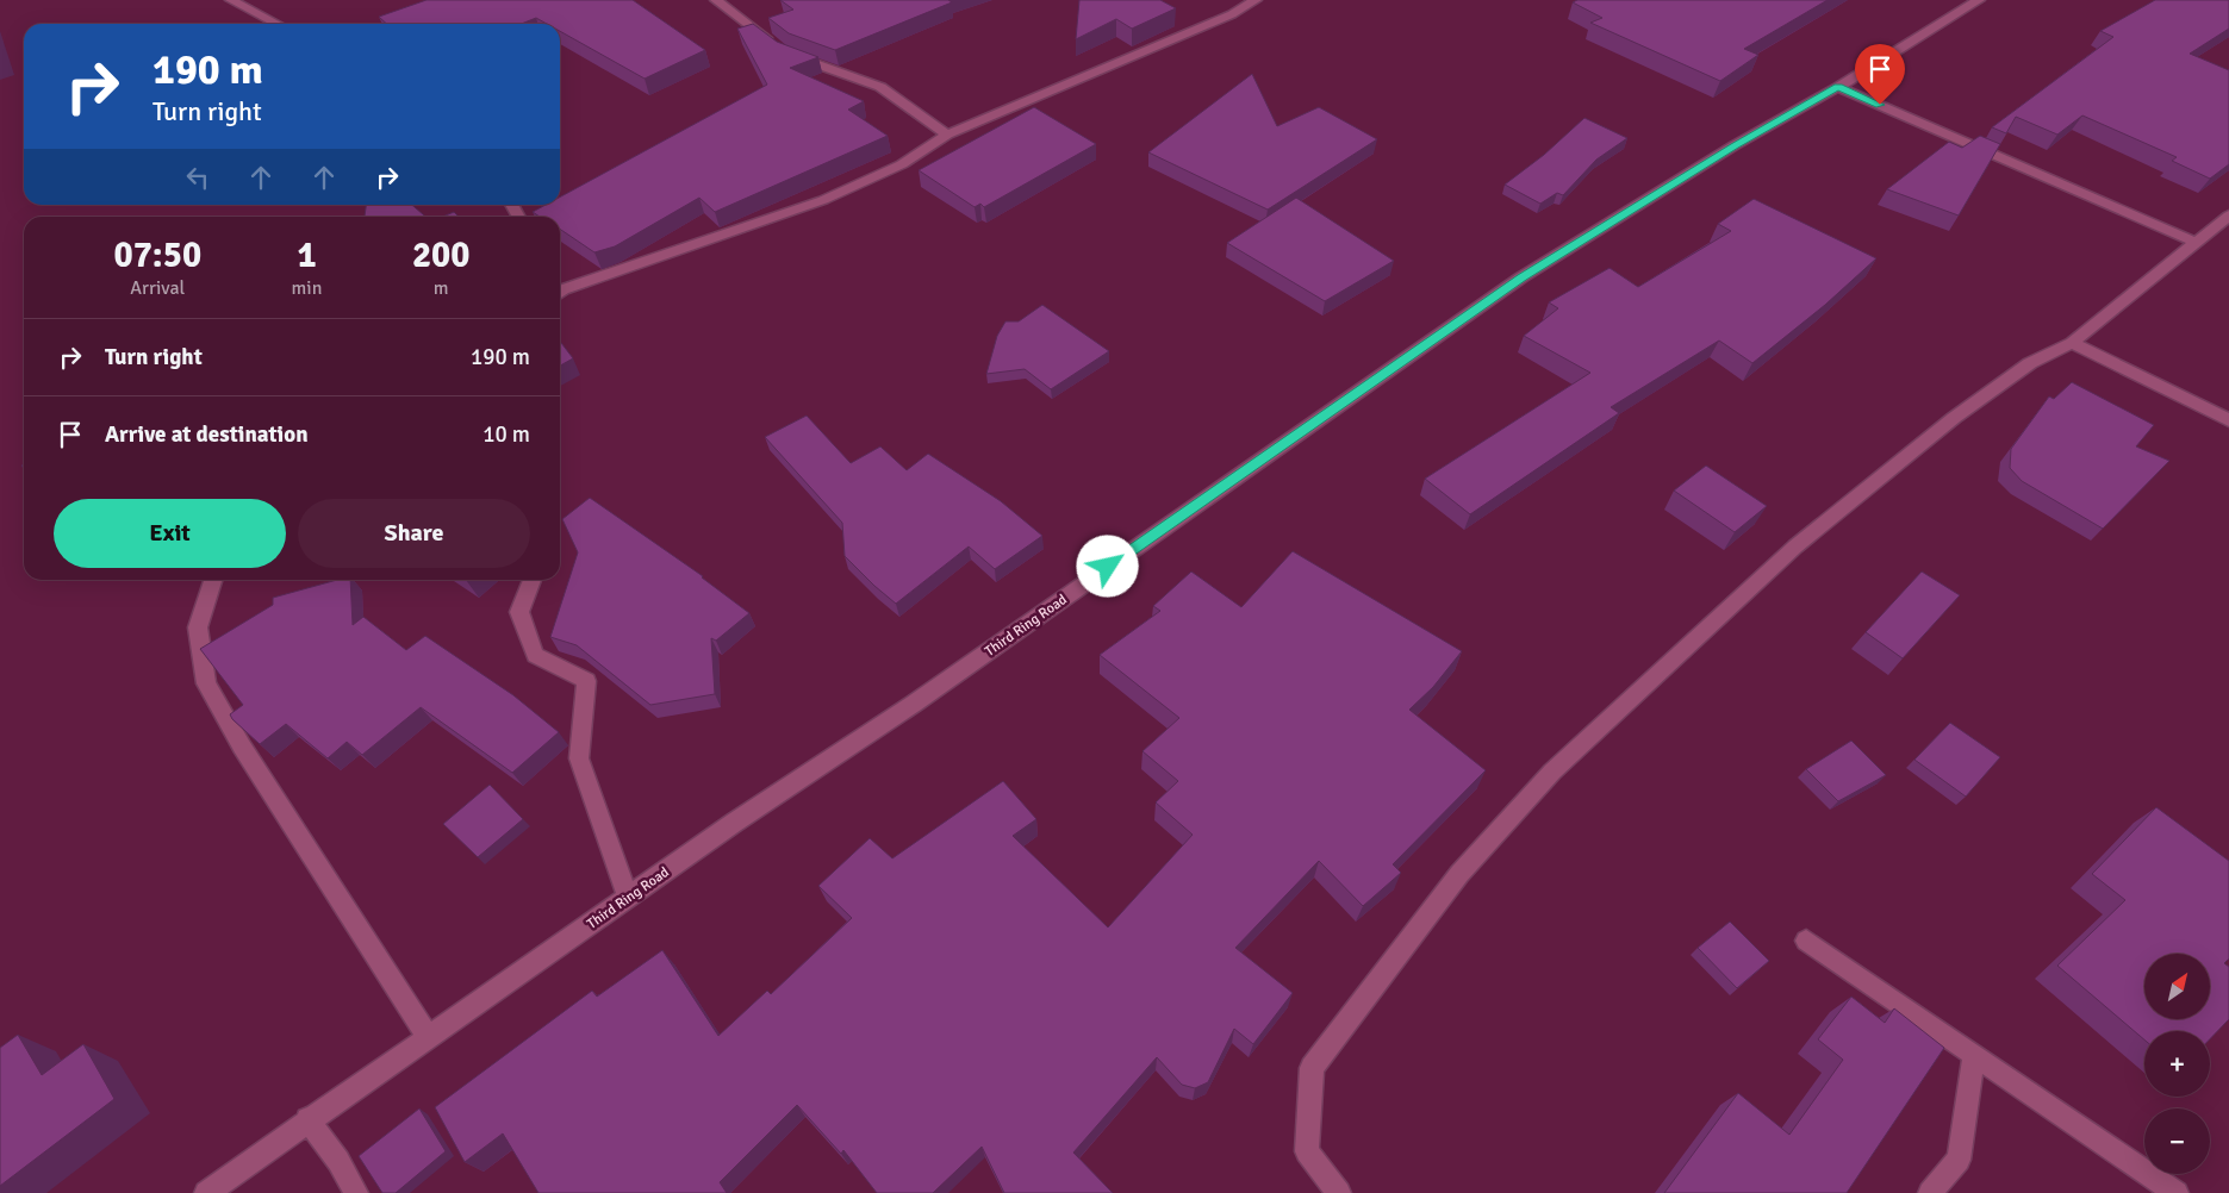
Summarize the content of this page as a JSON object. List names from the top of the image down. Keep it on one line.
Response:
{"streets":{"street":["Third Ring Road"]},"north":"top right","page":{"turn":["190 m","Turn right"],"eta":["07:50","Arrival","1","min","200","m"],"list":[{"name":"Turn right","value":"190 m"},{"name":"Arrive at destination","value":"10 m"}],"buttons":["Exit","Share"],"map_buttons":["+","−"]}}
